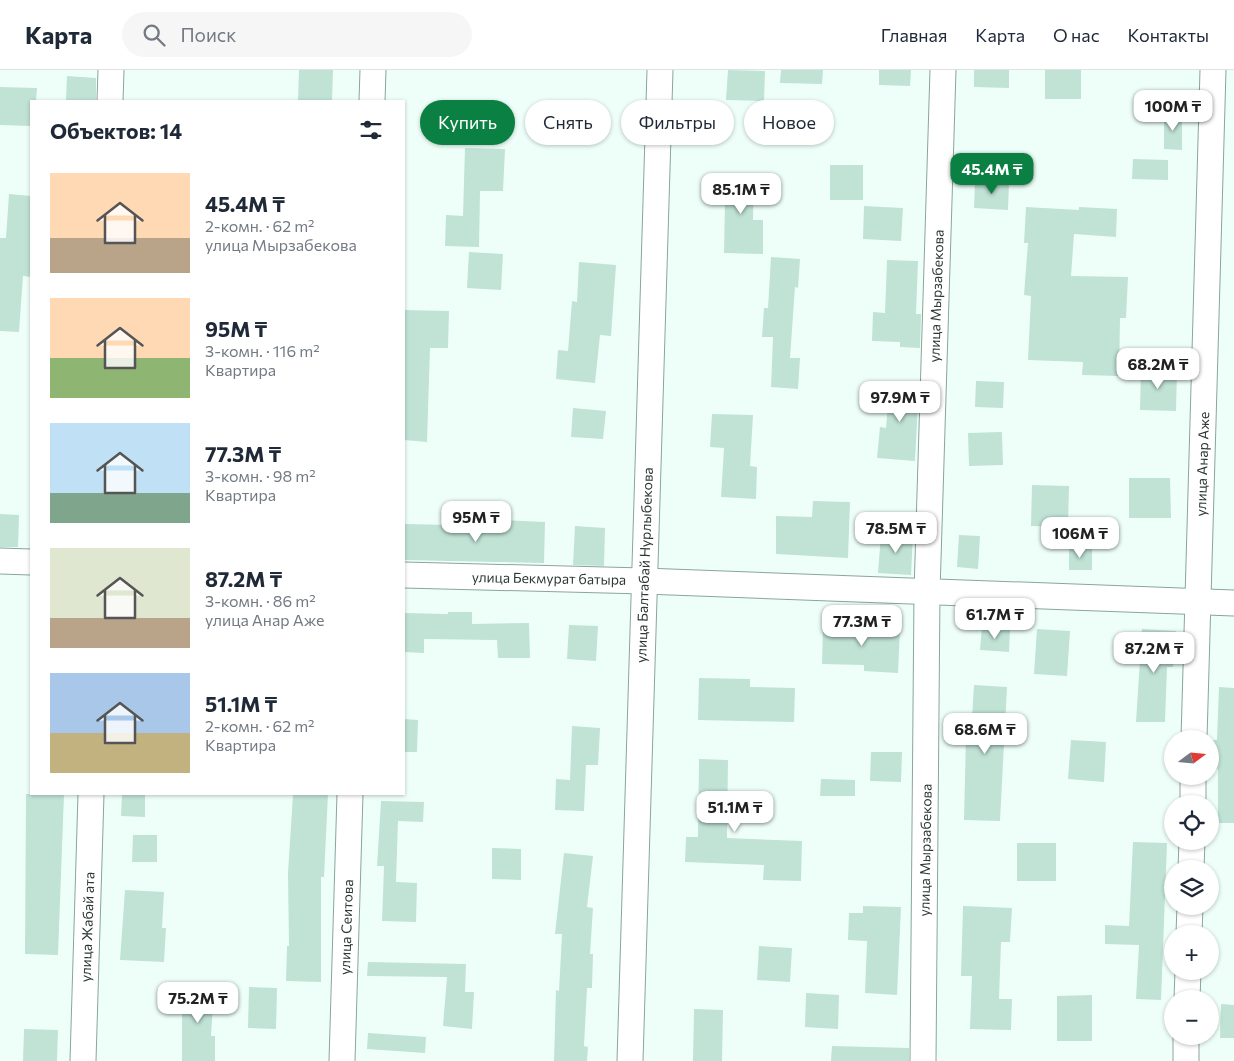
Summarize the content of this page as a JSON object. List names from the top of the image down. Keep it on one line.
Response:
{"streets":{"street":["улица Мырзабекова","улица Анар Аже","улица Балтабай Нурлыбекова","улица Бекмурат батыра","улица Жабай ата","улица Сеитова"]},"crossings":[["улица Мырзабекова","улица Бекмурат батыра"],["улица Анар Аже","улица Бекмурат батыра"],["улица Балтабай Нурлыбекова","улица Бекмурат батыра"]],"north":"right","page":{"header":"Карта","search":"Поиск","nav":["Главная","Карта","О нас","Контакты"],"price":["100M ₸","45.4M ₸","85.1M ₸","68.2M ₸","97.9M ₸","95M ₸","78.5M ₸","106M ₸","61.7M ₸","77.3M ₸","87.2M ₸","68.6M ₸","51.1M ₸","75.2M ₸"],"chip":["Купить","Снять","Фильтры","Новое"],"heading":"Объектов: 14","list":[{"name":"45.4M ₸","note":"2-комн. · 62 m² · улица Мырзабекова"},{"name":"95M ₸","note":"3-комн. · 116 m² · Квартира"},{"name":"77.3M ₸","note":"3-комн. · 98 m² · Квартира"},{"name":"87.2M ₸","note":"3-комн. · 86 m² · улица Анар Аже"},{"name":"51.1M ₸","note":"2-комн. · 62 m² · Квартира"}],"map_buttons":["+","−"]}}
